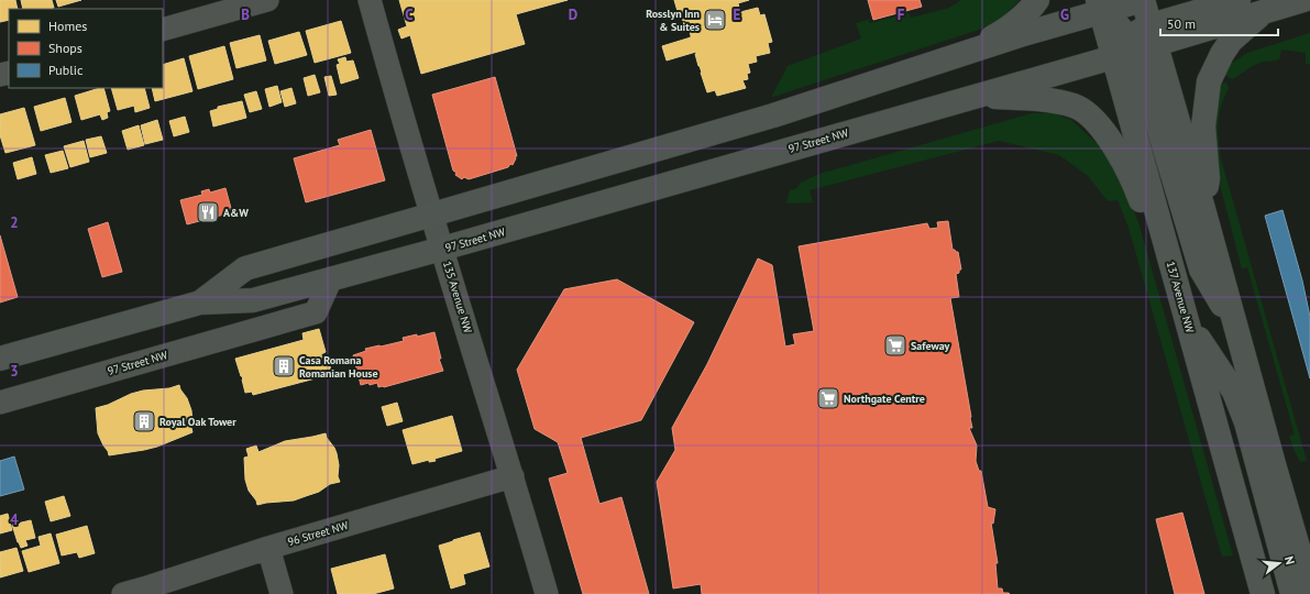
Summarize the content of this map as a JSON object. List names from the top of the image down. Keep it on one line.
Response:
{"streets":{"main road":["97 Street NW","137 Avenue NW"],"street":["135 Avenue NW","96 Street NW"]},"crossings":[["97 Street NW","135 Avenue NW"],["97 Street NW","137 Avenue NW"],["135 Avenue NW","96 Street NW"]],"places":{"hotel":["Rosslyn Inn & Suites"],"restaurant":["A&W"],"supermarket":["Safeway","Northgate Centre"],"building":["Casa Romana Romanian House","Royal Oak Tower"]},"legend":["Homes","Shops","Public"],"scale_bar":"50 m","north":"right","grid":{"columns":["B","C","D","E","F","G"],"rows":["2","3","4"]}}
